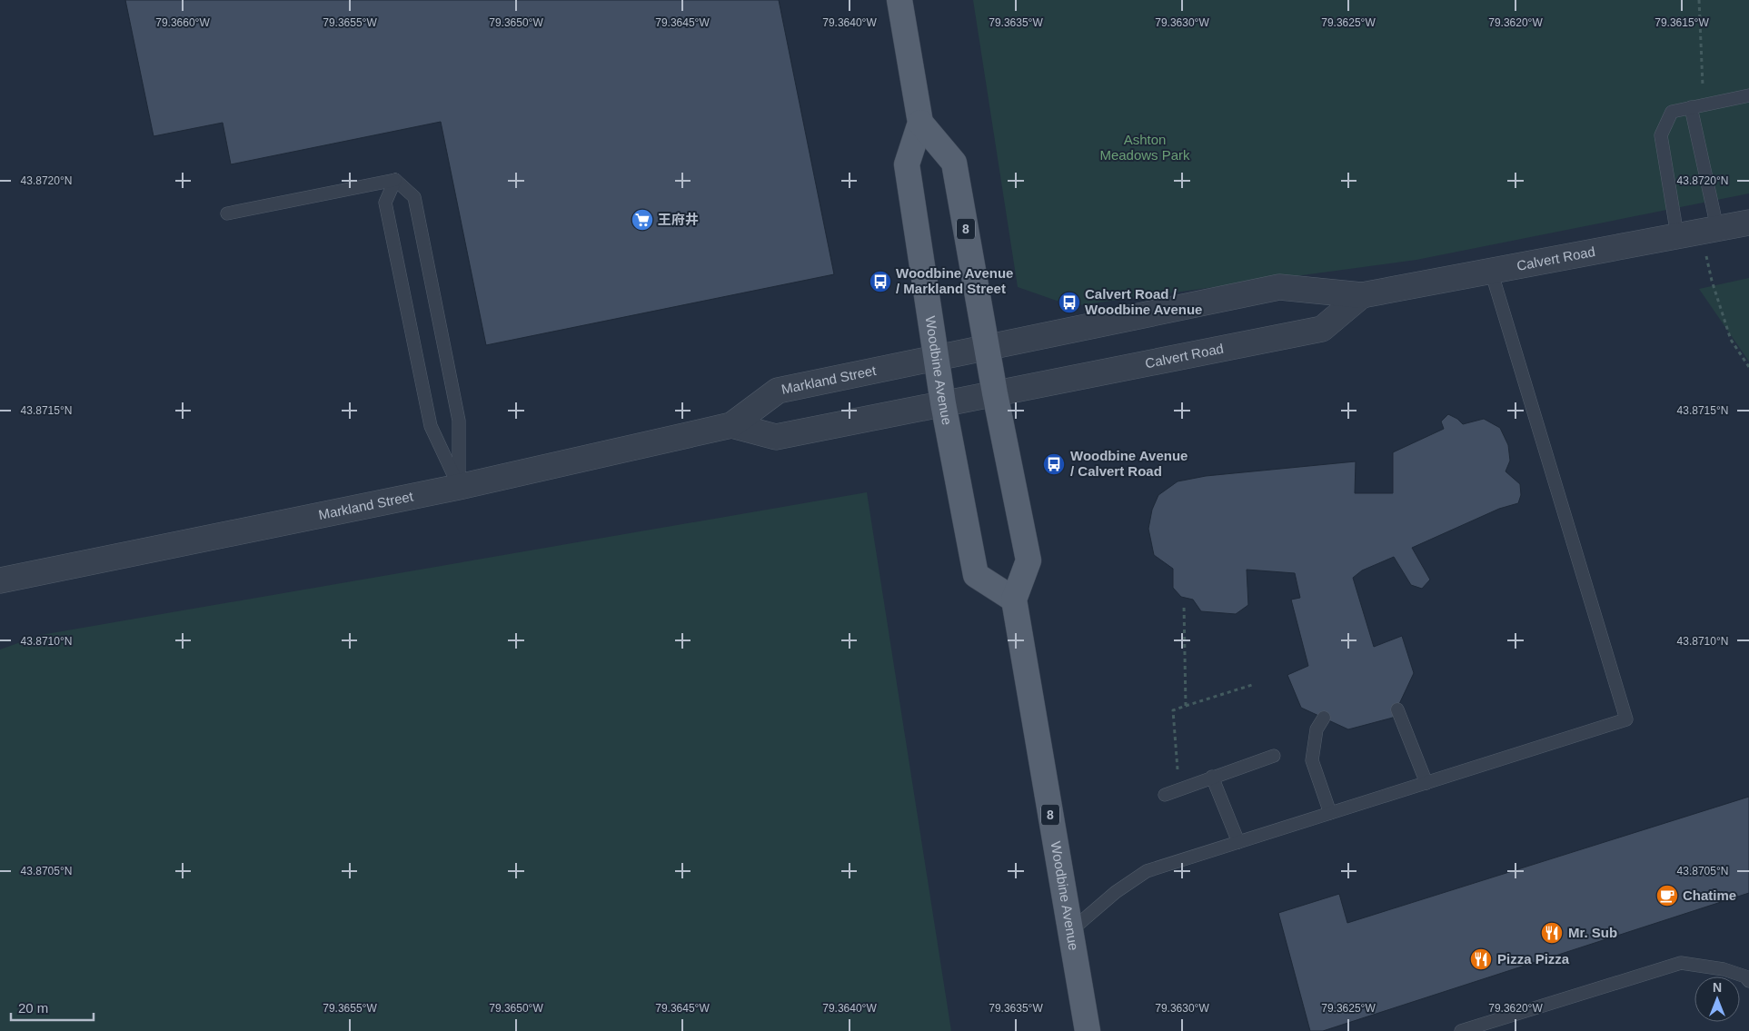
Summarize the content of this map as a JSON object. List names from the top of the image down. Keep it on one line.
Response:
{"streets":{"main road":["8","Woodbine Avenue"],"street":["Calvert Road","Markland Street"]},"crossings":[["8","Calvert Road"],["8","Woodbine Avenue"],["8","Markland Street"],["Calvert Road","Woodbine Avenue"],["Calvert Road","Markland Street"],["Woodbine Avenue","Markland Street"]],"parks":["Ashton Meadows Park"],"places":{"supermarket":["王府井"],"bus stop":["Woodbine Avenue / Markland Street","Calvert Road / Woodbine Avenue","Woodbine Avenue / Calvert Road"],"cafe":["Chatime"],"restaurant":["Mr. Sub","Pizza Pizza"]},"scale_bar":"20 m","north":"top","coordinates":["79.3660°W","79.3655°W","79.3650°W","79.3645°W","79.3640°W","79.3635°W","79.3630°W","79.3625°W","79.3620°W","79.3615°W","43.8720°N","43.8715°N","43.8710°N","43.8705°N"]}
